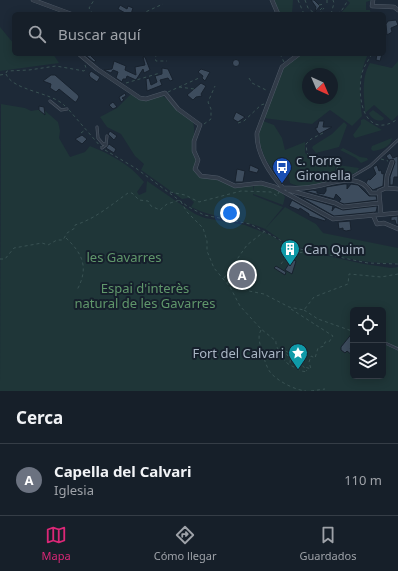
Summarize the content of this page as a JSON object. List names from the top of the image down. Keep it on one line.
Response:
{"parks":["les Gavarres","Espai d'interès natural de les Gavarres"],"places":{"bus stop":["c. Torre Gironella"],"building":["Can Quim"],"place":["Fort del Calvari"]},"north":"bottom right","page":{"search":"Buscar aquí","pins":"A","heading":"Cerca","list":[{"mark":"A","name":"Capella del Calvari","note":"Iglesia","value":"110 m"}],"nav":["Mapa","Cómo llegar","Guardados"]}}
